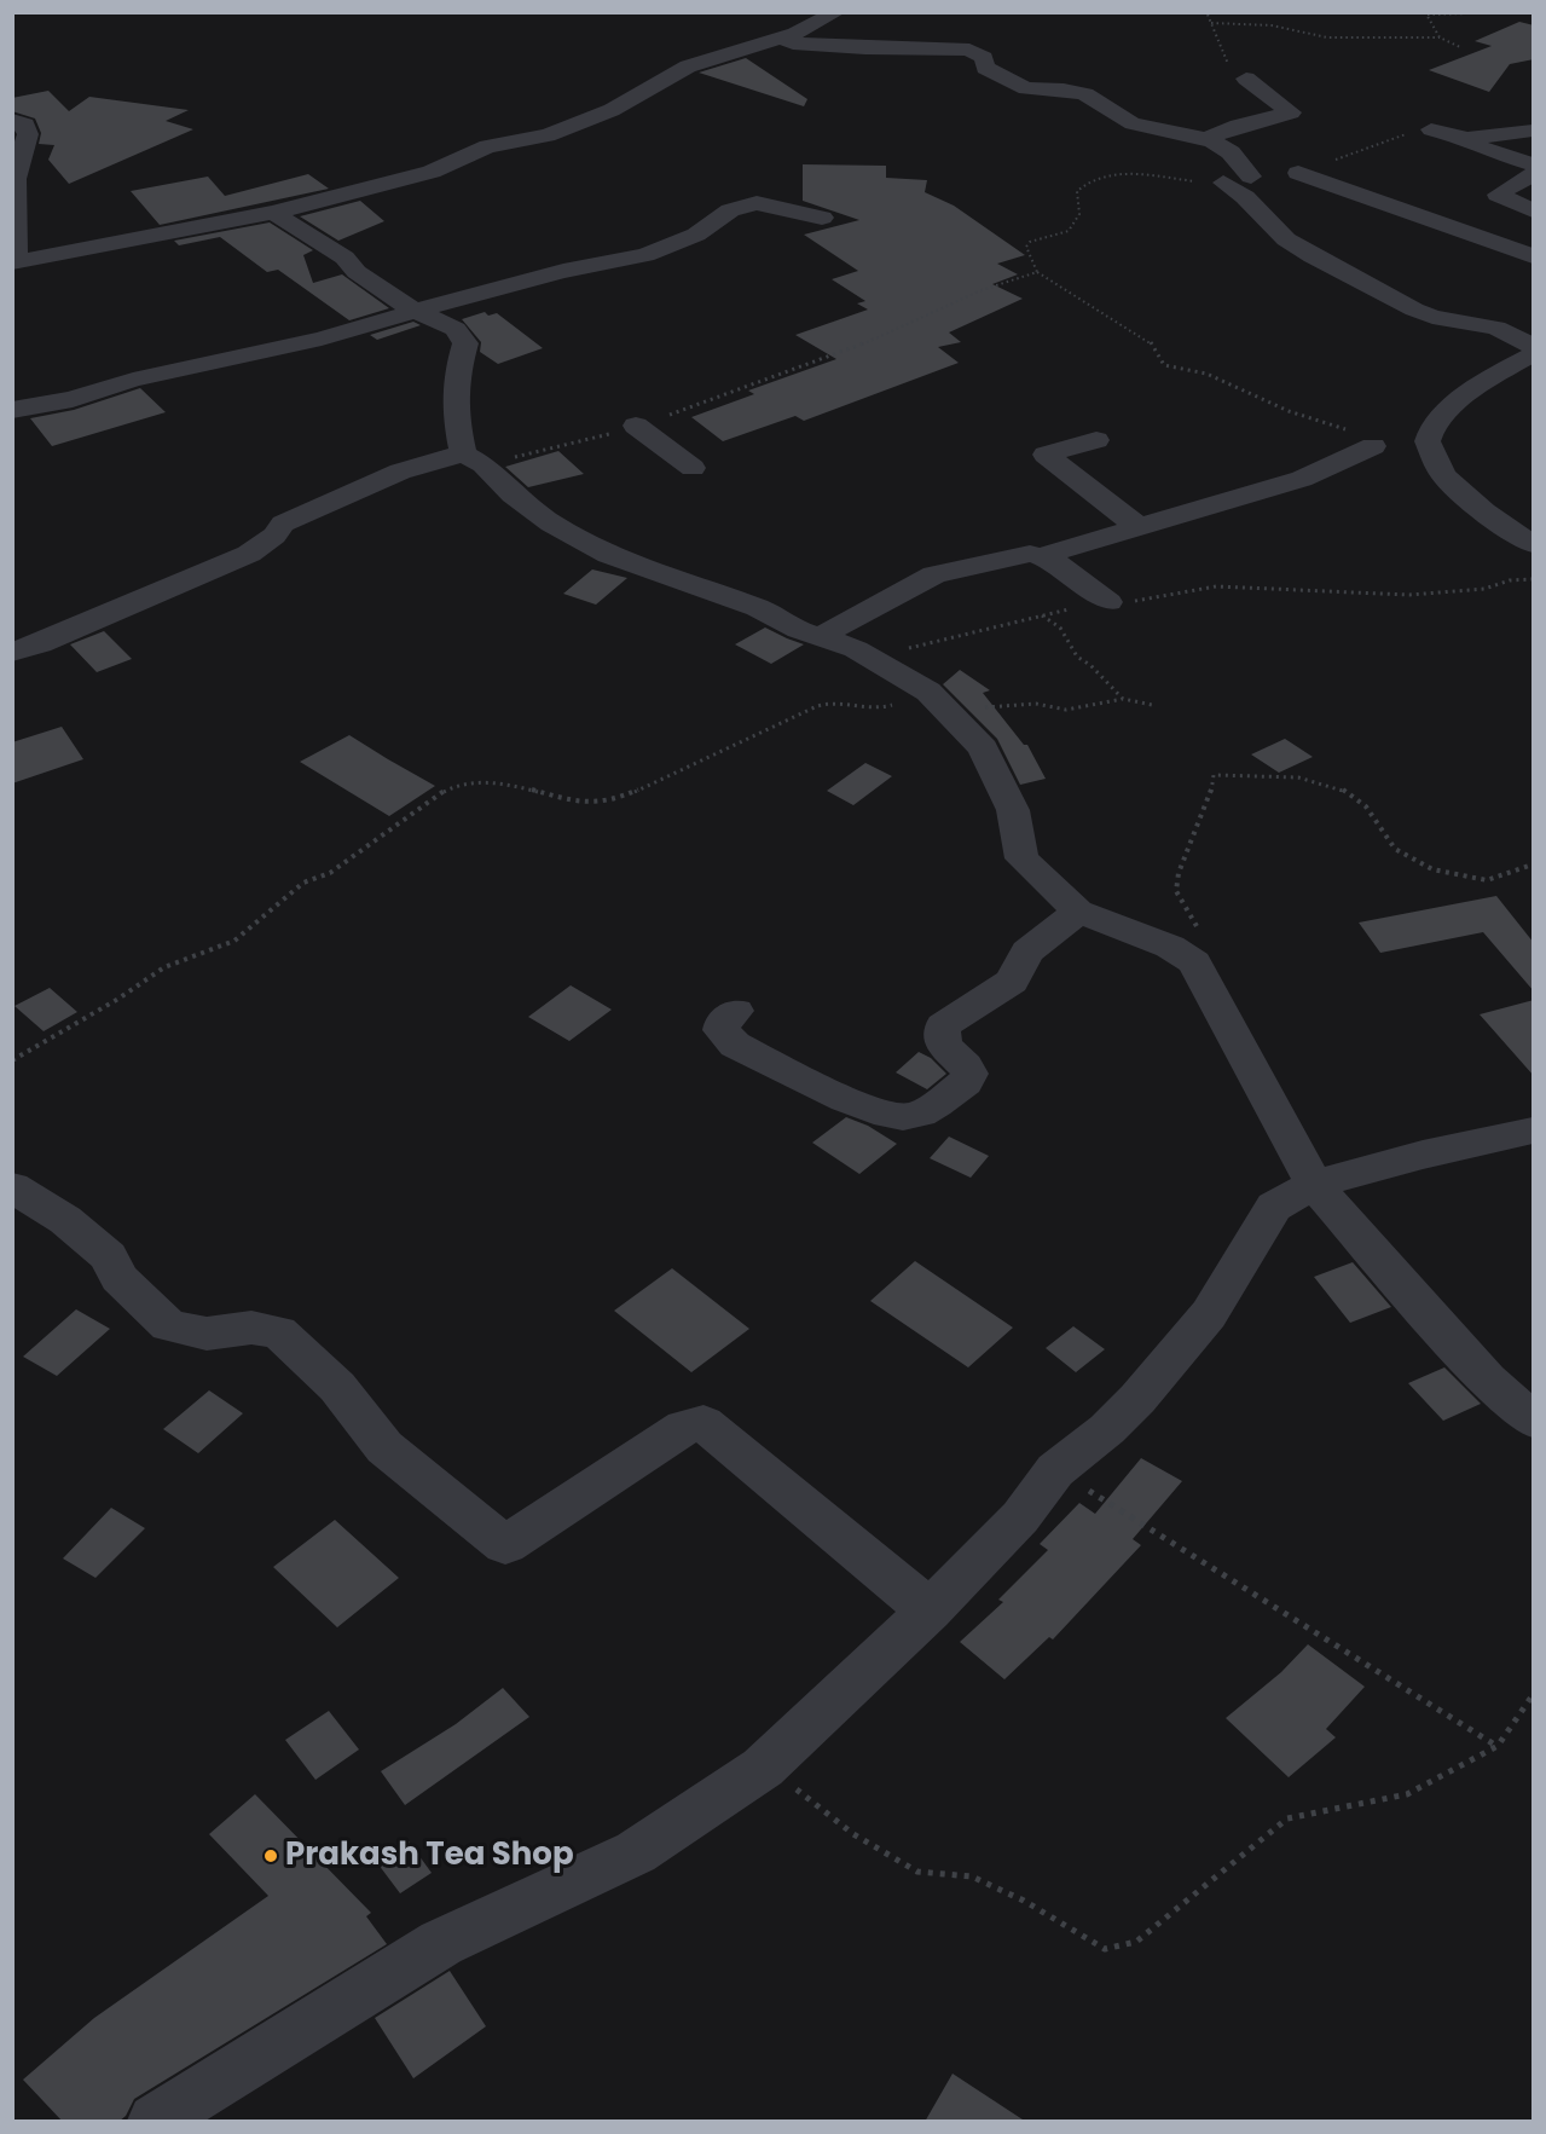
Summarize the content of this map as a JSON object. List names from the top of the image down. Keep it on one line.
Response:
{"places":["Prakash Tea Shop"]}
